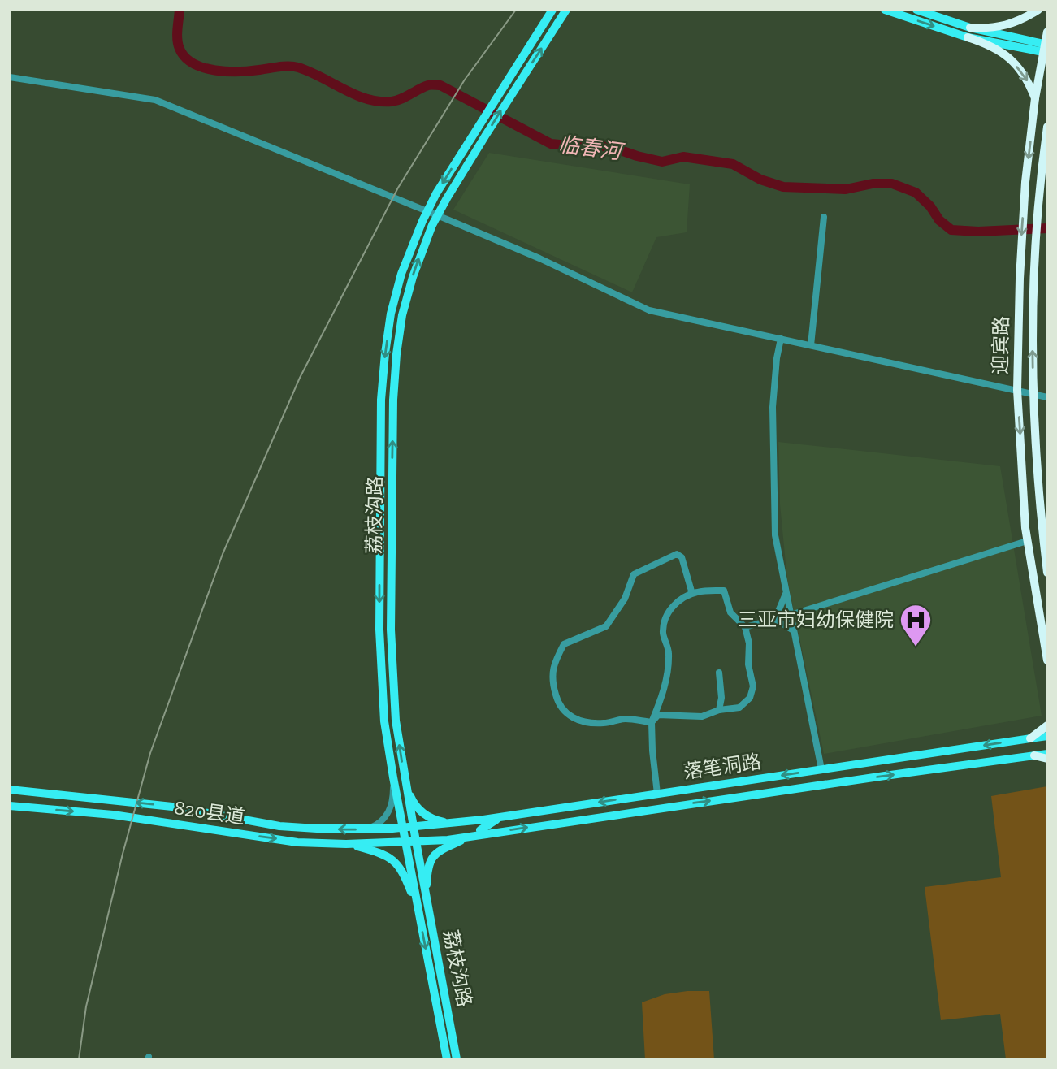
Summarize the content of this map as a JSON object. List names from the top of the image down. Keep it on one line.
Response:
{"streets":{"highway":["迎宾路"],"main road":["荔枝沟路","落笔洞路","820县道"]},"crossings":[["荔枝沟路","落笔洞路"],["荔枝沟路","820县道"],["落笔洞路","820县道"]],"water":["临春河"],"places":{"hospital":["三亚市妇幼保健院"]}}
